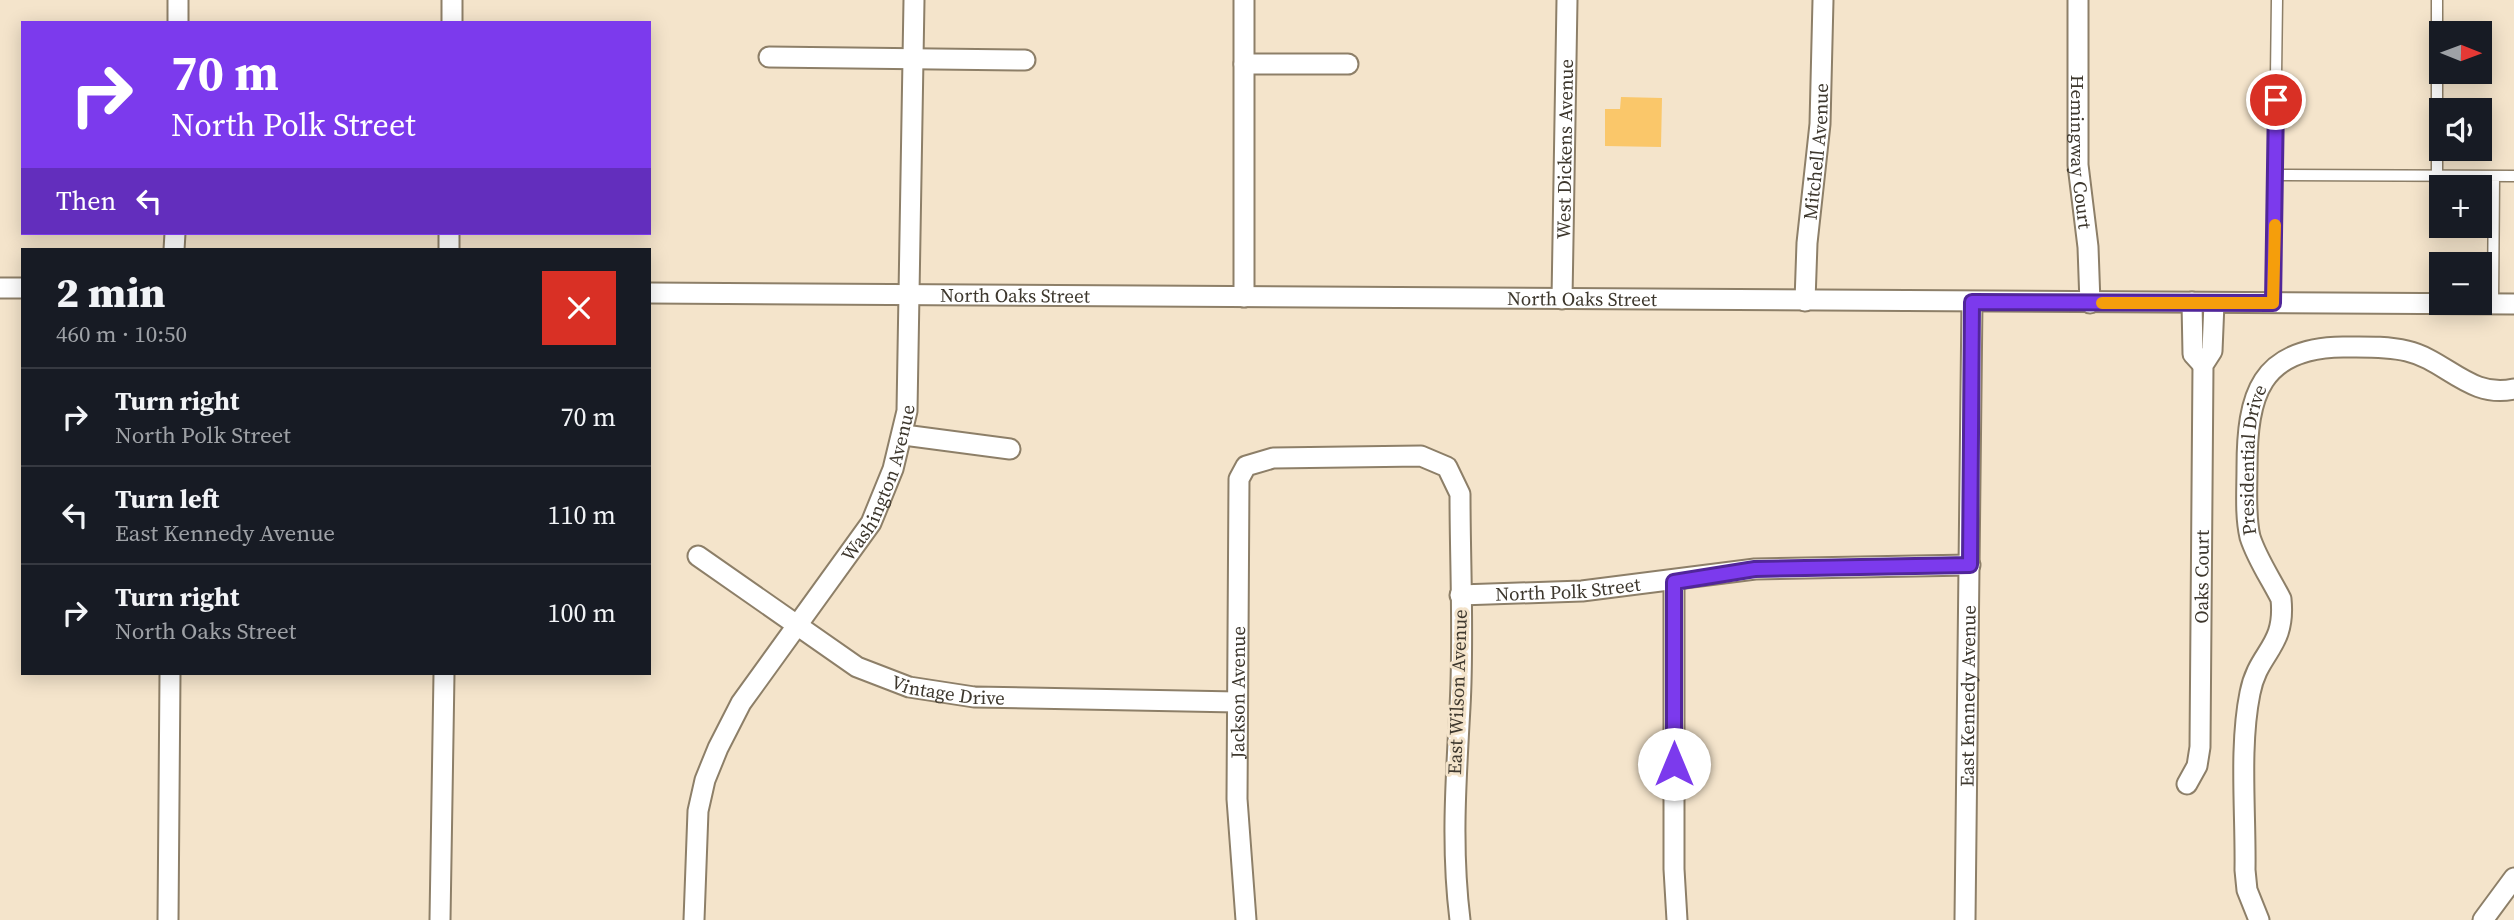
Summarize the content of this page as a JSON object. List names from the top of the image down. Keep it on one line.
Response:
{"streets":{"street":["West Dickens Avenue","Mitchell Avenue","Hemingway Court","North Oaks Street","Presidential Drive","Washington Avenue","Oaks Court","North Polk Street","Vintage Drive","Jackson Avenue","East Wilson Avenue","East Kennedy Avenue"]},"crossings":[["West Dickens Avenue","North Oaks Street"],["Mitchell Avenue","North Oaks Street"],["Hemingway Court","North Oaks Street"],["North Oaks Street","Washington Avenue"],["North Oaks Street","Oaks Court"],["North Oaks Street","East Kennedy Avenue"],["Washington Avenue","Vintage Drive"],["North Polk Street","East Wilson Avenue"],["North Polk Street","East Kennedy Avenue"],["Vintage Drive","Jackson Avenue"],["Jackson Avenue","East Wilson Avenue"]],"north":"right","page":{"map_buttons":["+","−"],"turn":["70 m","North Polk Street"],"then":"Then","heading":["2 min","460 m · 10:50"],"list":[{"name":"Turn right","note":"North Polk Street","value":"70 m"},{"name":"Turn left","note":"East Kennedy Avenue","value":"110 m"},{"name":"Turn right","note":"North Oaks Street","value":"100 m"}]}}
